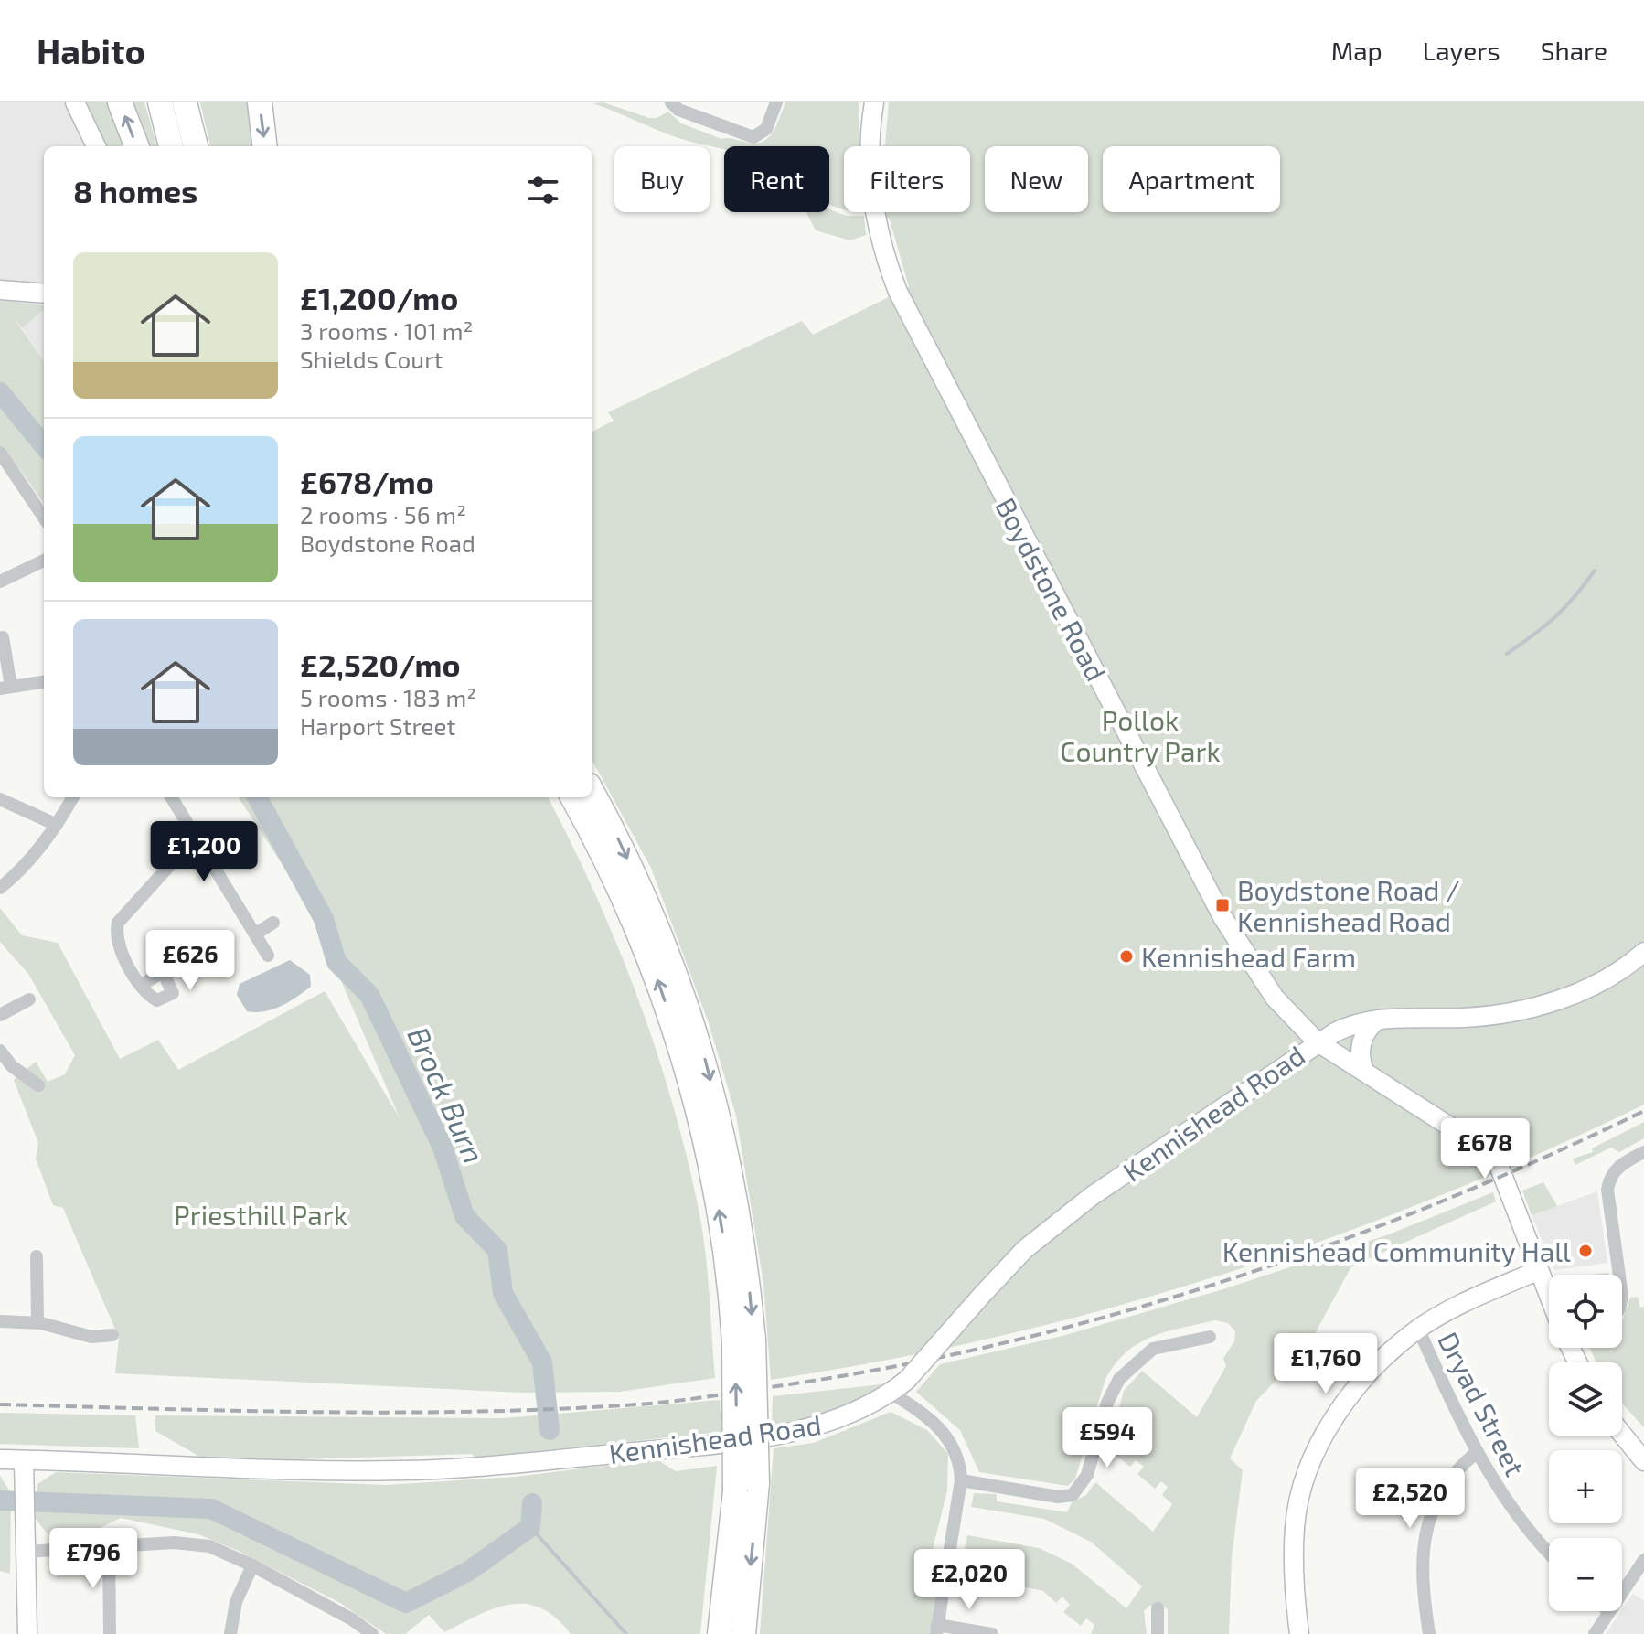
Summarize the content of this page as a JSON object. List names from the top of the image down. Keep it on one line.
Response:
{"streets":{"street":["Boydstone Road","Kennishead Road","Dryad Street"]},"crossings":[["Boydstone Road","Kennishead Road"]],"water":["Brock Burn"],"parks":["Pollok Country Park","Priesthill Park"],"places":{"transit":["Boydstone Road / Kennishead Road"],"other":["Kennishead Farm","Kennishead Community Hall"]},"page":{"header":"Habito","nav":["Map","Layers","Share"],"chip":["Buy","Rent","Filters","New","Apartment"],"heading":"8 homes","list":[{"name":"£1,200/mo","note":"3 rooms · 101 m² · Shields Court"},{"name":"£678/mo","note":"2 rooms · 56 m² · Boydstone Road"},{"name":"£2,520/mo","note":"5 rooms · 183 m² · Harport Street"}],"price":["£1,200","£626","£678","£1,760","£594","£2,520","£796","£2,020"],"map_buttons":["+","−"]}}
